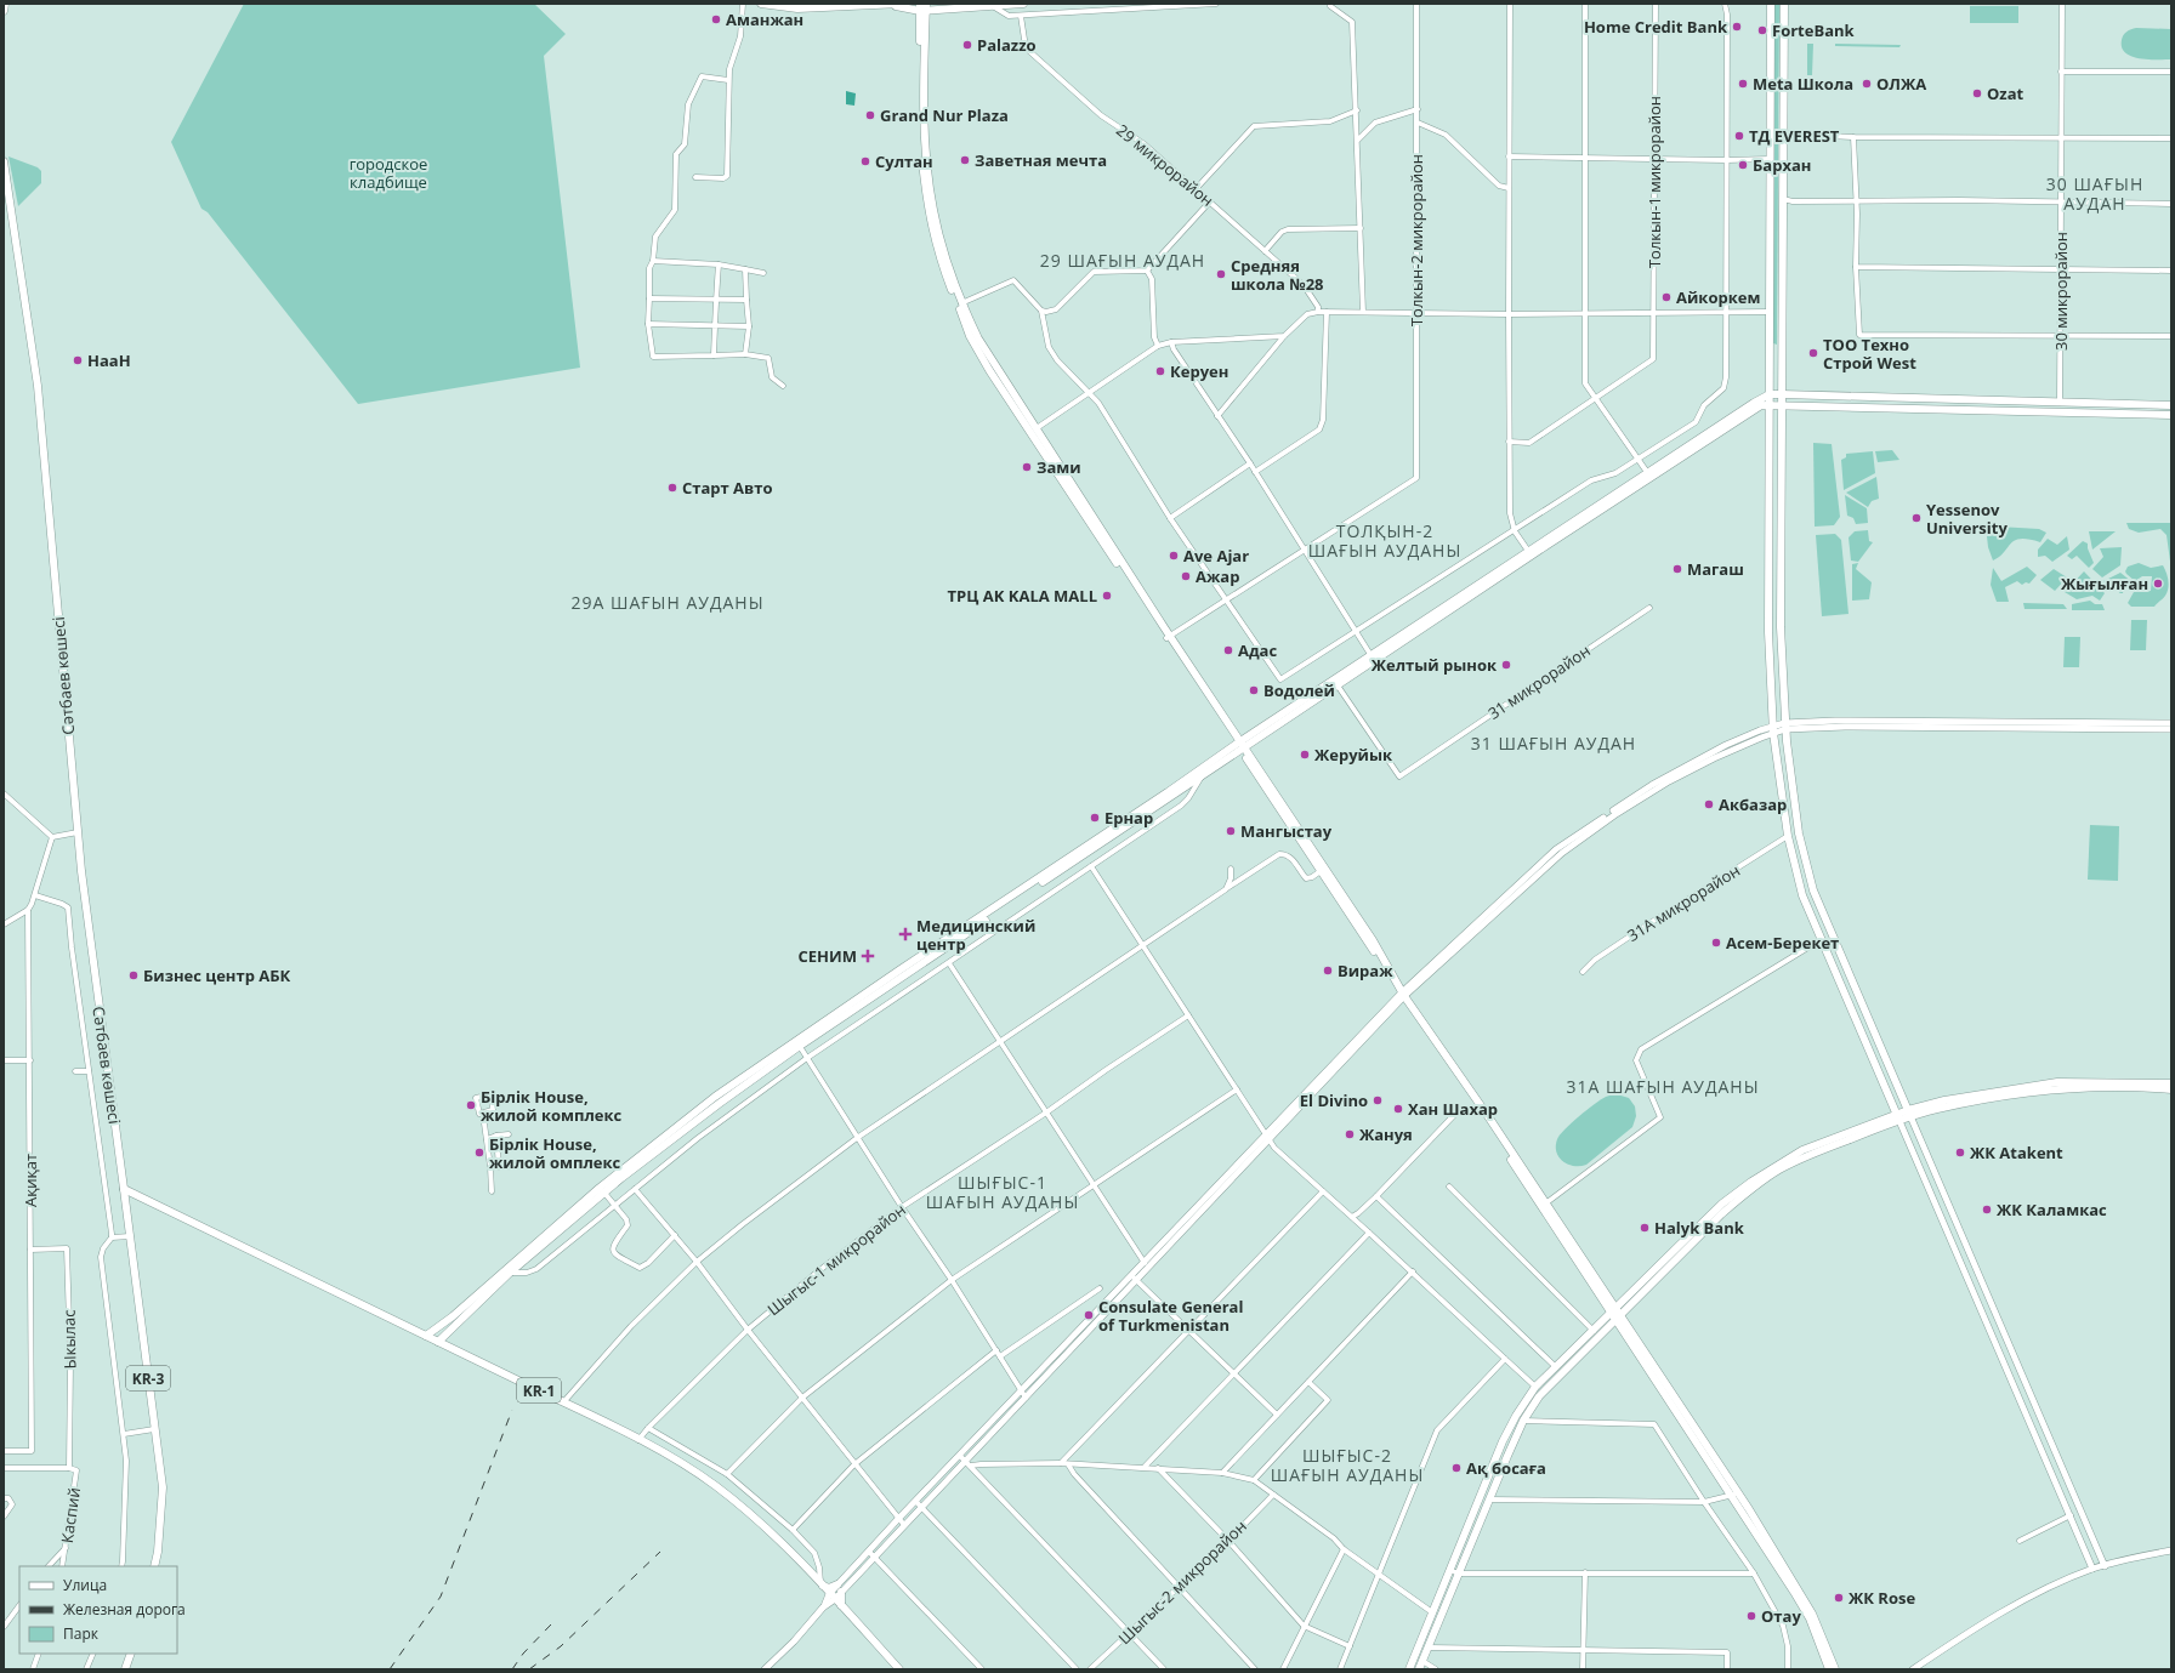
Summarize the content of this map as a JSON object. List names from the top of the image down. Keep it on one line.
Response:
{"streets":{"main road":["Сәтбаев көшесі","KR-3","KR-1"],"street":["29 микрорайон","Толкын-1 микрорайон","Толкын-2 микрорайон","30 микрорайон","31 микрорайон","31А микрорайон","Ақиқат","Шыгыс-1 микрорайон","Ыкылас","Каспий","Шыгыс-2 микрорайон"]},"crossings":[["Сәтбаев көшесі","KR-3"],["Сәтбаев көшесі","KR-1"],["Ақиқат","Ыкылас"],["Шыгыс-1 микрорайон","KR-1"],["Ыкылас","Каспий"],["KR-3","KR-1"]],"districts":["30 ШАҒЫН АУДАН","29 ШАҒЫН АУДАН","ТОЛҚЫН-2 ШАҒЫН АУДАНЫ","29А ШАҒЫН АУДАНЫ","31 ШАҒЫН АУДАН","31А ШАҒЫН АУДАНЫ","ШЫҒЫС-1 ШАҒЫН АУДАНЫ","ШЫҒЫС-2 ШАҒЫН АУДАНЫ"],"parks":["городское кладбище"],"places":{"other":["Аманжан","Home Credit Bank","ForteBank","Palazzo","Meta Школа","ОЛЖА","Ozat","Grand Nur Plaza","ТД EVEREST","Заветная мечта","Султан","Бархан","Средняя школа №28","Айкоркем","ТОО Техно Строй West","НааН","Керуен","Зами","Старт Авто","Yessenov University","Ave Ajar","Магаш","Ажар","Жығылған","ТРЦ AK KALA MALL","Адас","Желтый рынок","Водолей","Жеруйык","Акбазар","Ернар","Мангыстау","Асем-Берекет","Вираж","Бизнес центр АБК","El Divino","Бірлік House, жилой комплекс","Хан Шахар","Жануя","Бірлік House, жилой омплекс","ЖК Atakent","ЖК Каламкас","Halyk Bank","Consulate General of Turkmenistan","Ақ босаға","ЖК Rose","Отау"],"health":["Медицинский центр","СЕНИМ"]},"legend":["Улица","Железная дорога","Парк"]}
